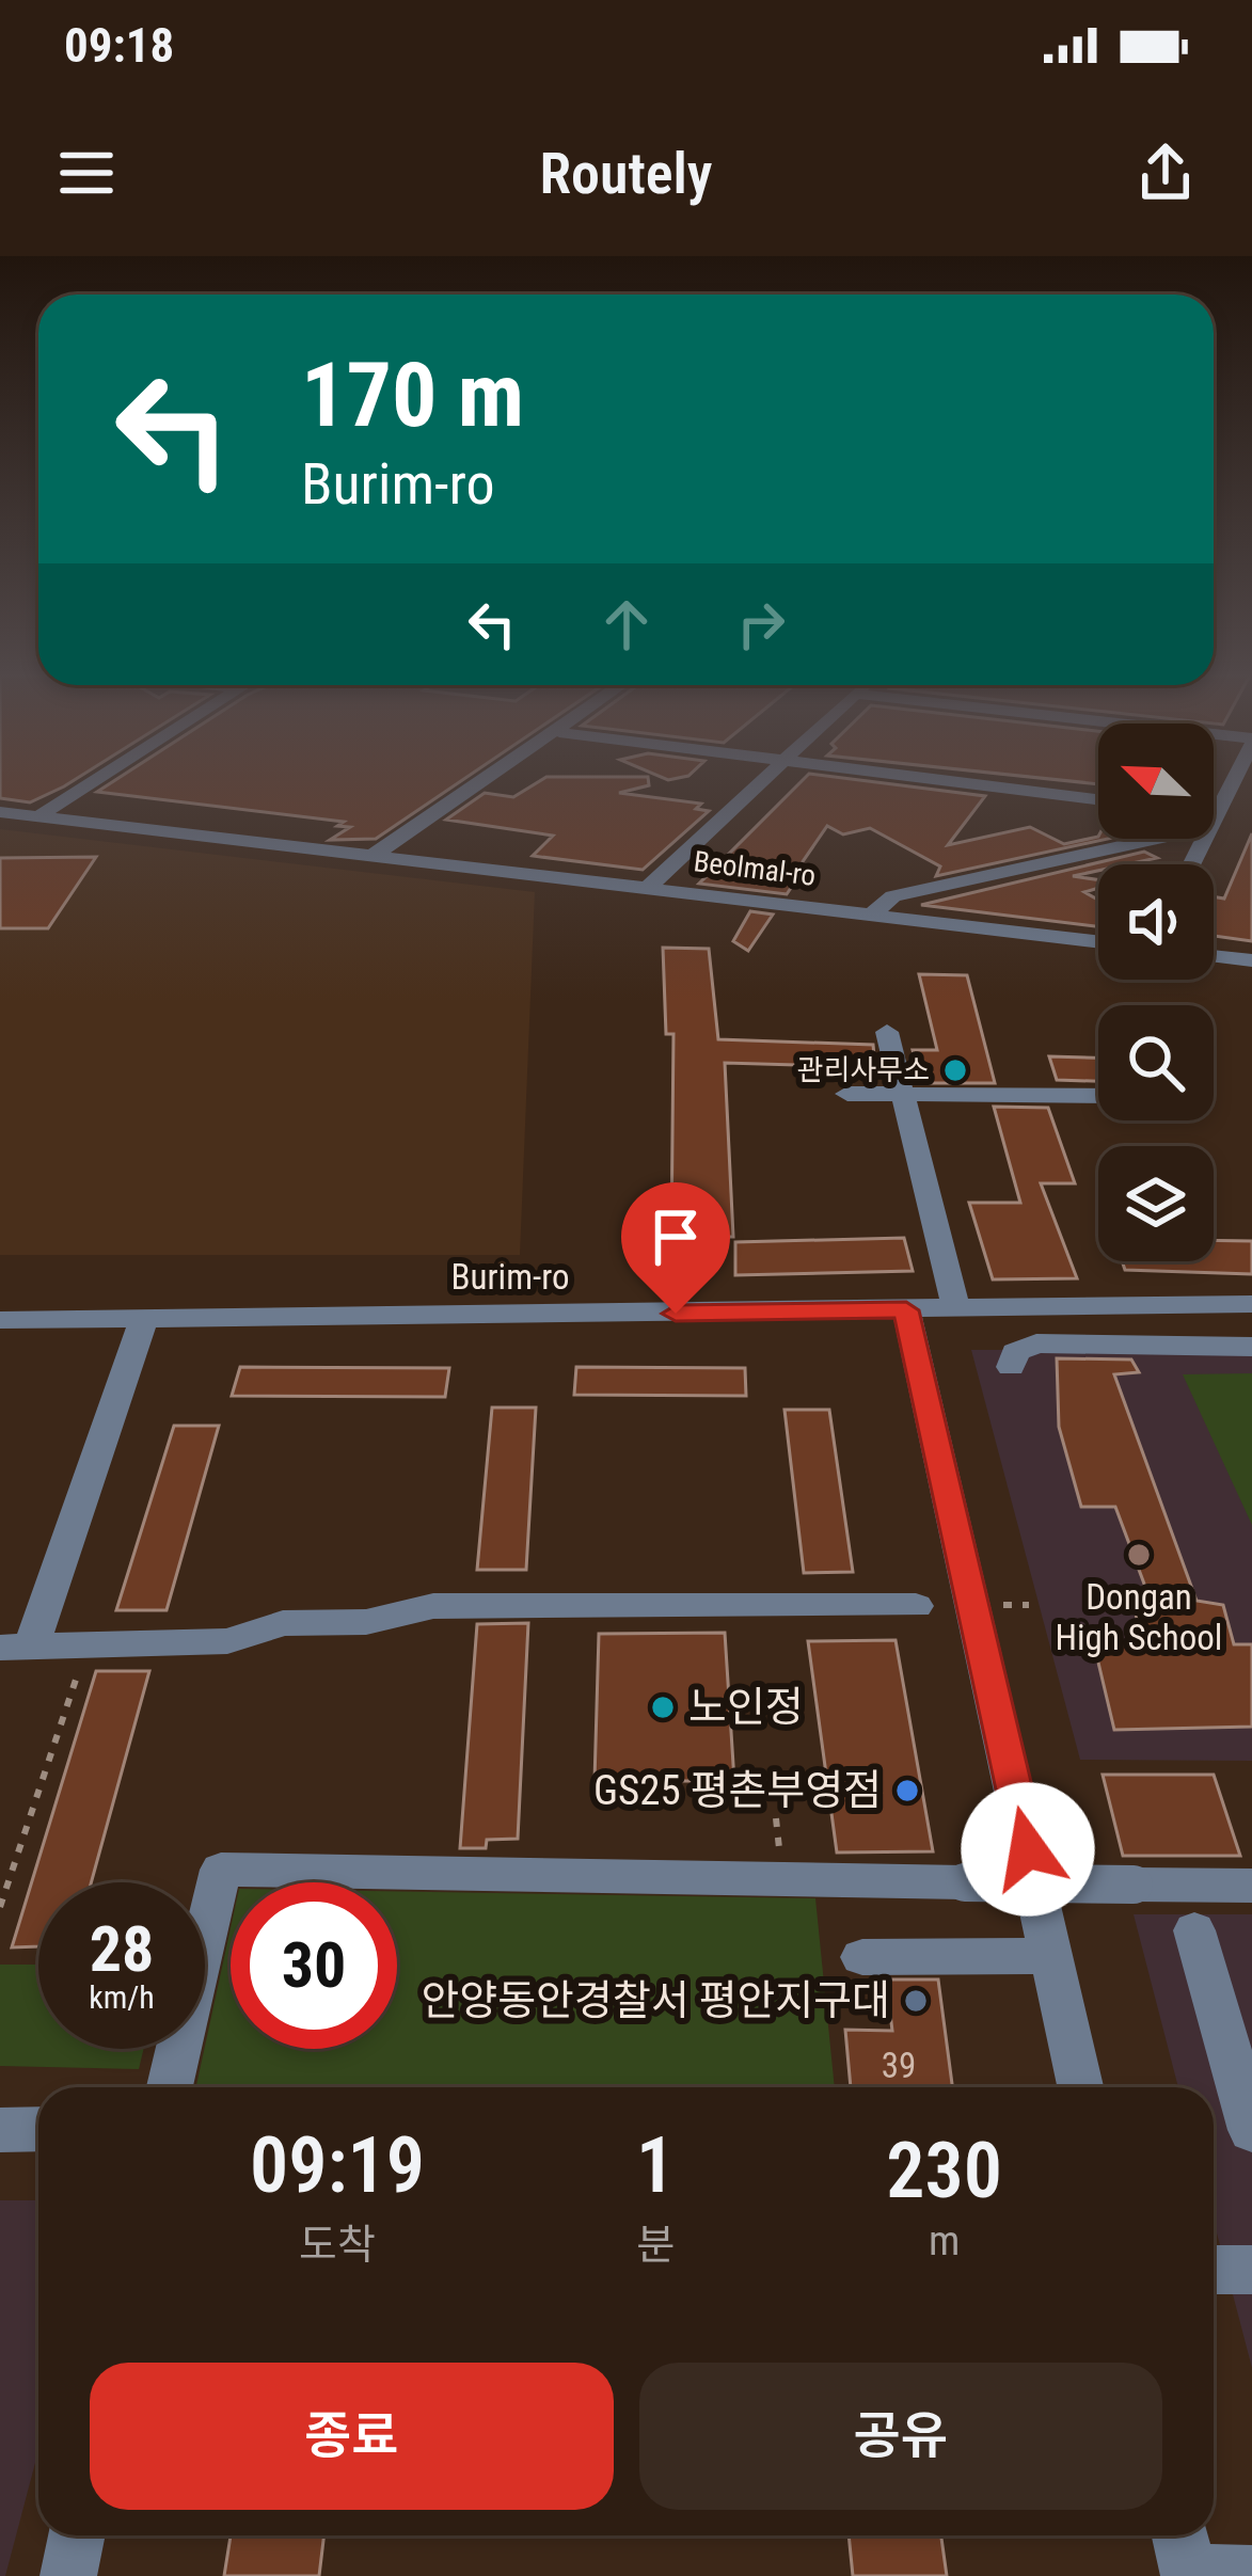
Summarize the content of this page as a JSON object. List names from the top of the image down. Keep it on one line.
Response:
{"streets":{"street":["Beolmal-ro","Burim-ro"]},"places":["관리사무소","Dongan High School","노인정","GS25 평촌부영점","안양동안경찰서 평안지구대"],"house_numbers":["39"],"north":"top left","page":{"status":"09:18","header":"Routely","turn":["170 m","Burim-ro"],"speed":"28 km/h","limit":"30","eta":["09:19","도착","1","분","230","m"],"buttons":["종료","공유"]}}
